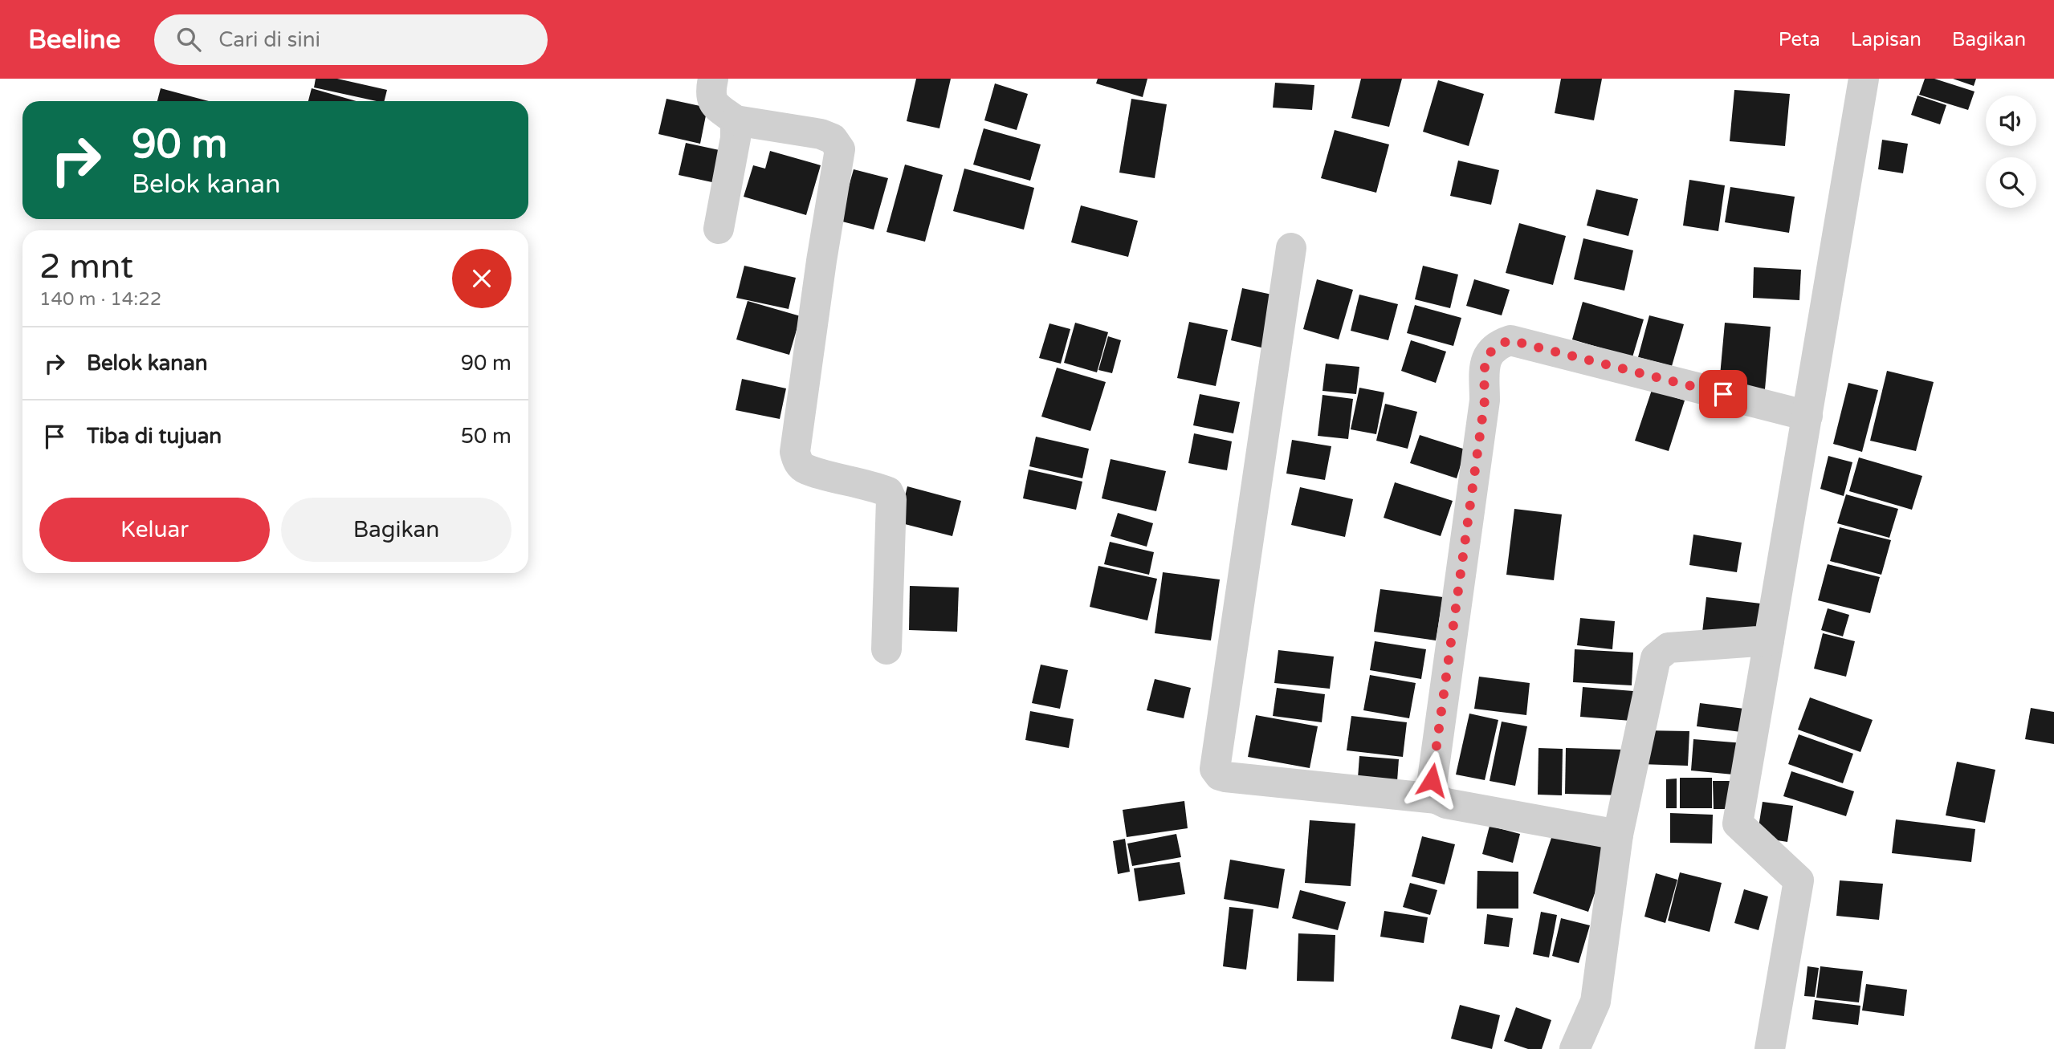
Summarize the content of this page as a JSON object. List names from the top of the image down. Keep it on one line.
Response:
{"page":{"header":"Beeline","search":"Cari di sini","nav":["Peta","Lapisan","Bagikan"],"turn":["90 m","Belok kanan"],"heading":["2 mnt","140 m · 14:22"],"list":[{"name":"Belok kanan","value":"90 m"},{"name":"Tiba di tujuan","value":"50 m"}],"buttons":["Keluar","Bagikan"]}}
